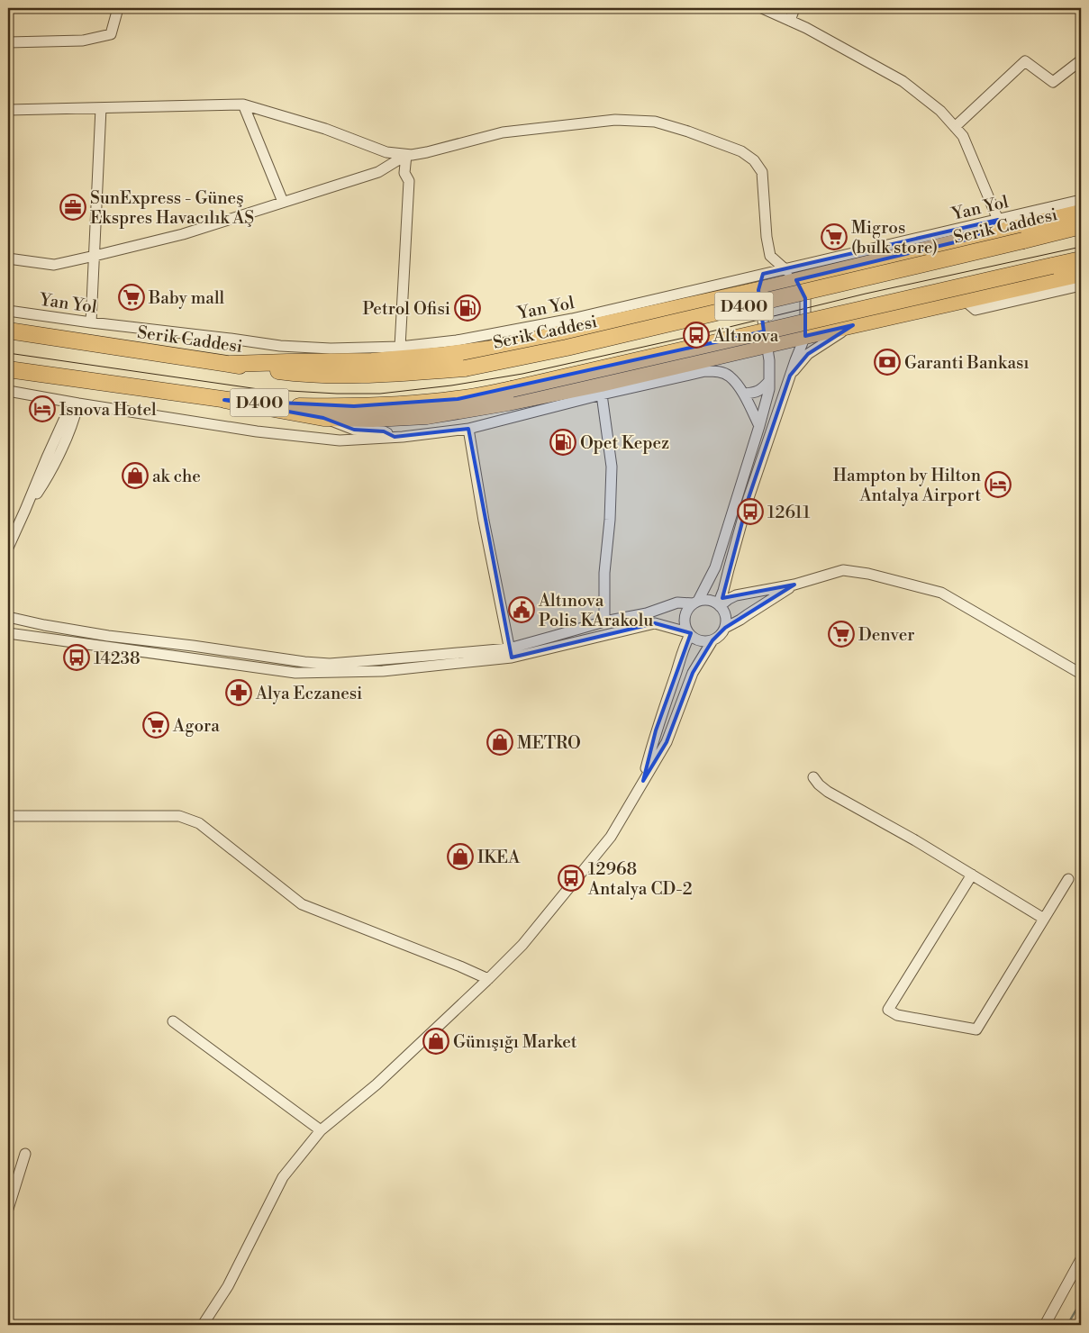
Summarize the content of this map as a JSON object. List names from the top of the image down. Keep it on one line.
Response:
{"streets":{"highway":["Serik Caddesi","D400"],"street":["Yan Yol"]},"places":{"office":["SunExpress - Güneş Ekspres Havacılık AŞ"],"supermarket":["Migros (bulk store)","Baby mall","Denver","Agora"],"fuel station":["Petrol Ofisi","Opet Kepez"],"bus stop":["Altınova","12611","14238","12968 Antalya CD-2"],"bank":["Garanti Bankası"],"hotel":["Isnova Hotel","Hampton by Hilton Antalya Airport"],"shop":["ak che","METRO","IKEA","Günışığı Market"],"public building":["Altınova Polis KArakolu"],"pharmacy":["Alya Eczanesi"]}}
